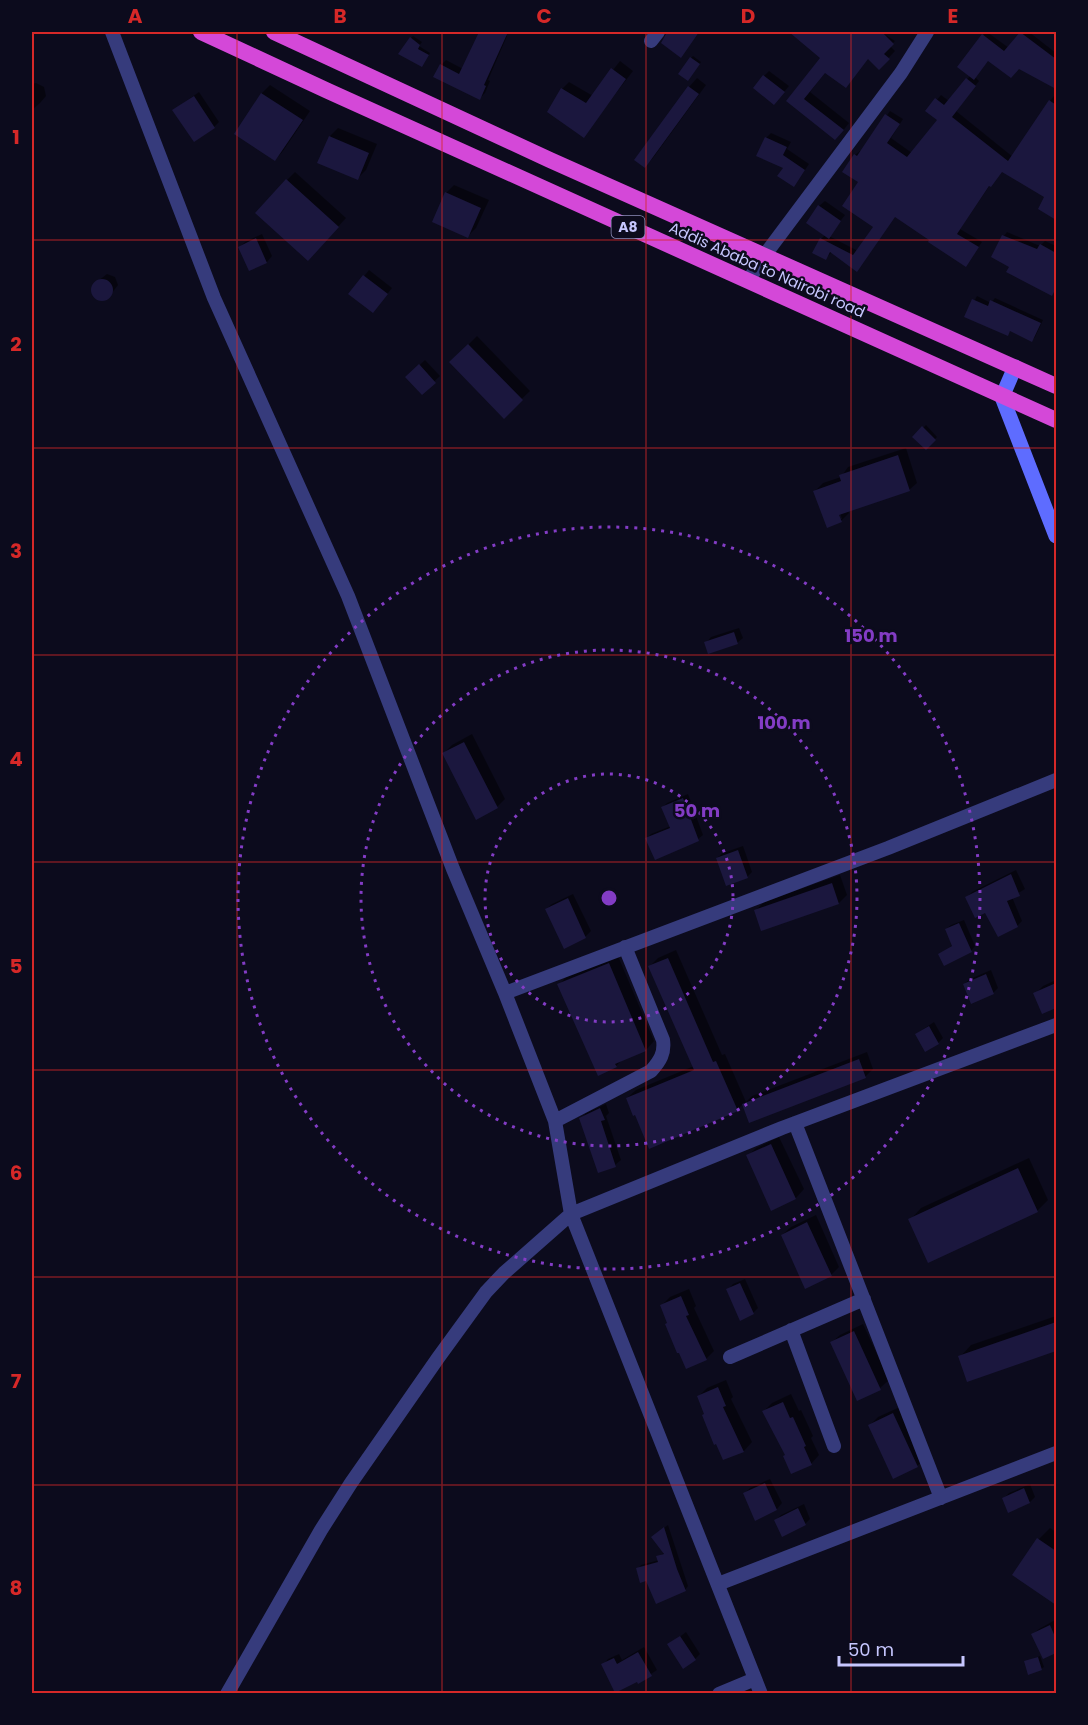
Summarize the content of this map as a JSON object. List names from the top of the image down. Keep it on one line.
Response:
{"streets":{"highway":["A8","Addis Ababa to Nairobi road"]},"scale_bar":"50 m","grid":{"columns":["A","B","C","D","E"],"rows":["1","2","3","4","5","6","7","8"]},"rings":["150 m","100 m","50 m"]}
